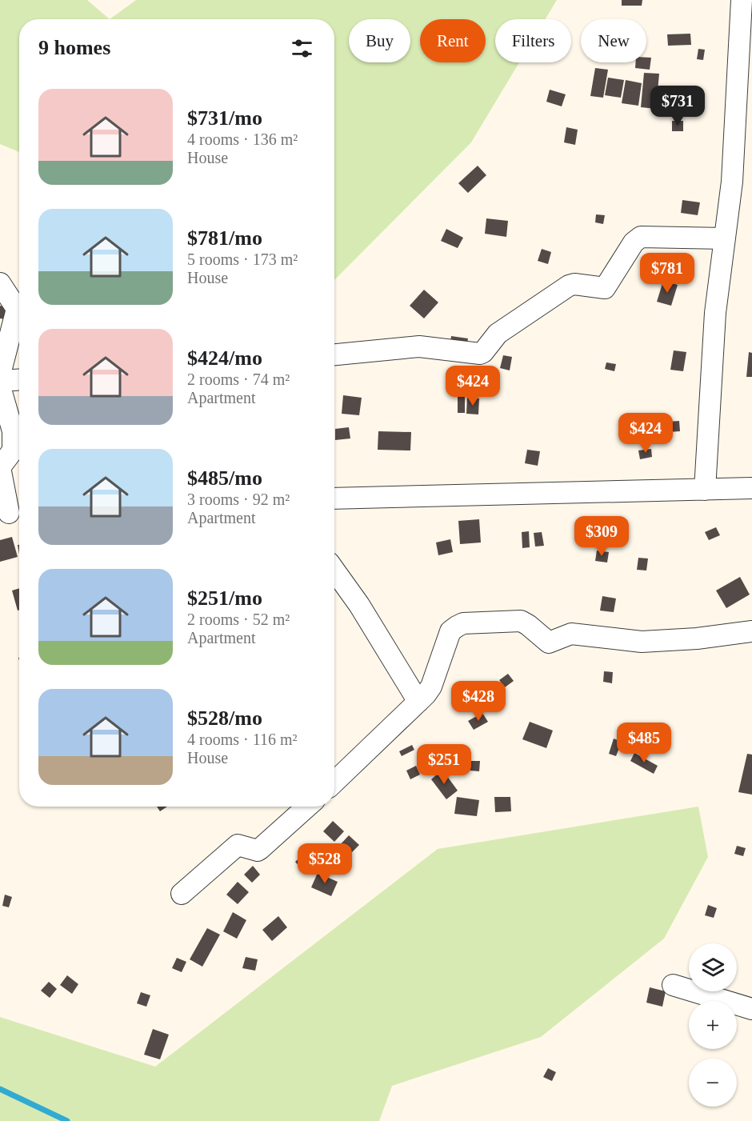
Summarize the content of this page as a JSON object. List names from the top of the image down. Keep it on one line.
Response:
{"page":{"chip":["Buy","Rent","Filters","New"],"heading":"9 homes","list":[{"name":"$731/mo","note":"4 rooms · 136 m² · House"},{"name":"$781/mo","note":"5 rooms · 173 m² · House"},{"name":"$424/mo","note":"2 rooms · 74 m² · Apartment"},{"name":"$485/mo","note":"3 rooms · 92 m² · Apartment"},{"name":"$251/mo","note":"2 rooms · 52 m² · Apartment"},{"name":"$528/mo","note":"4 rooms · 116 m² · House"}],"price":["$731","$781","$424","$424","$309","$428","$485","$251","$528"],"map_buttons":["+","−"]}}
